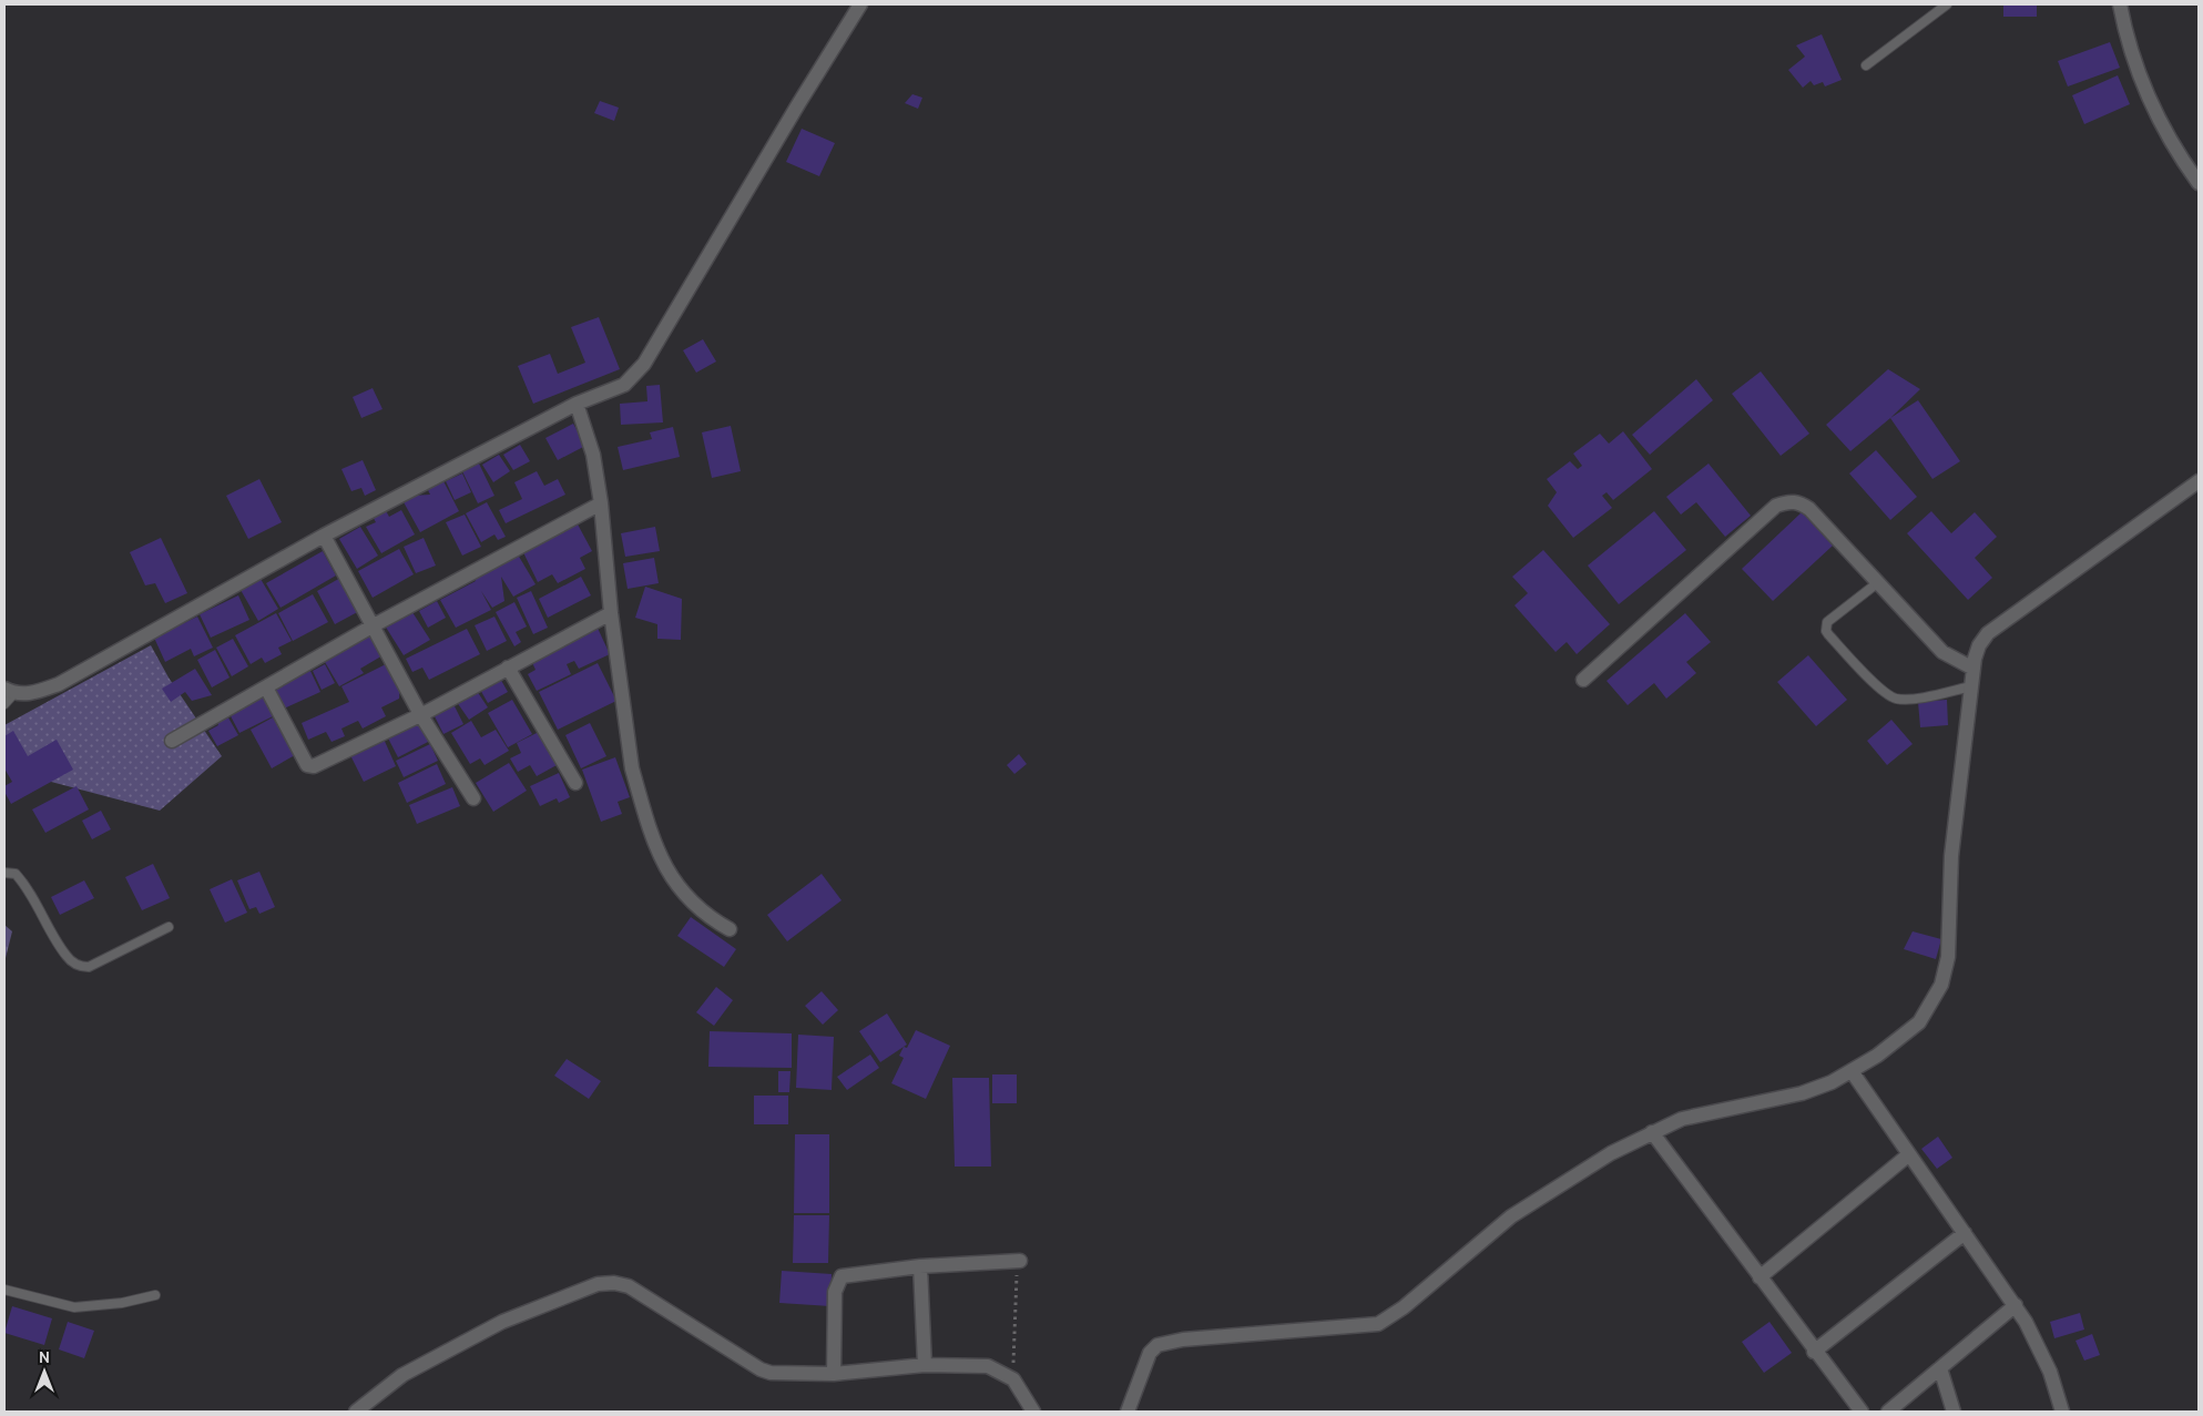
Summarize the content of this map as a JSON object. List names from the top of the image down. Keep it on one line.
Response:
{"north":"top"}
